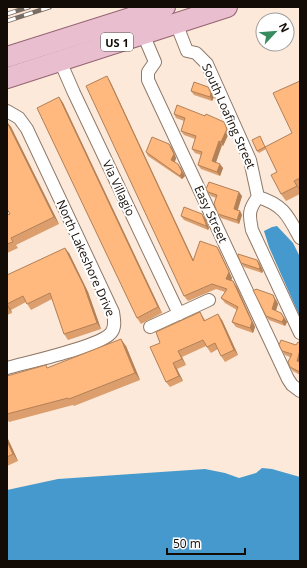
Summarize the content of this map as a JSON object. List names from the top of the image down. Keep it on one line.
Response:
{"streets":{"main road":["US 1"],"street":["South Loafing Street","Via Villagio","Easy Street","North Lakeshore Drive"]},"crossings":[["US 1","South Loafing Street"],["US 1","Via Villagio"],["US 1","Easy Street"]],"scale_bar":"50 m","north":"top right"}
